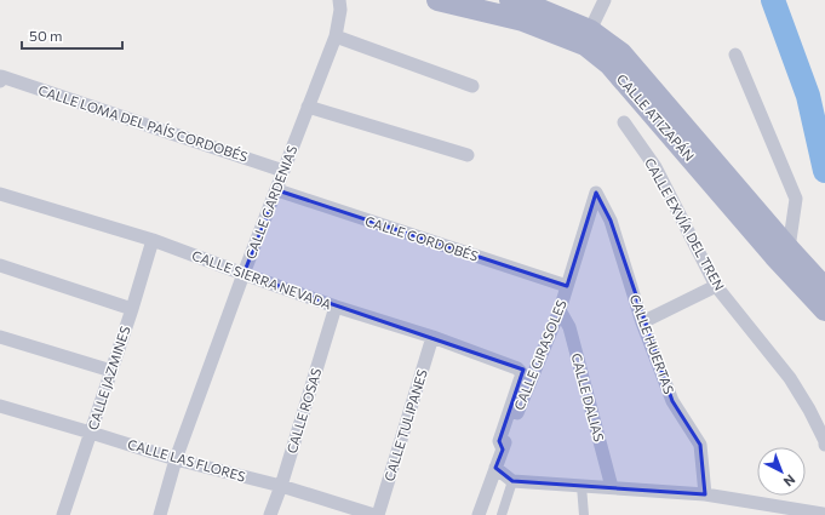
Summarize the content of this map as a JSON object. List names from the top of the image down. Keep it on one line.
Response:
{"streets":{"main road":["CALLE ATIZAPÁN"],"street":["CALLE LOMA DEL PAÍS CORDOBÉS","CALLE GARDENIAS","CALLE EXVÍA DEL TREN","CALLE CORDOBÉS","CALLE SIERRA NEVADA","CALLE HUERTAS","CALLE GIRASOLES","CALLE JAZMINES","CALLE DALIAS","CALLE ROSAS","CALLE TULIPANES","CALLE LAS FLORES"]},"crossings":[["CALLE LOMA DEL PAÍS CORDOBÉS","CALLE GARDENIAS"],["CALLE GARDENIAS","CALLE CORDOBÉS"],["CALLE GARDENIAS","CALLE SIERRA NEVADA"],["CALLE GARDENIAS","CALLE LAS FLORES"],["CALLE CORDOBÉS","CALLE GIRASOLES"],["CALLE SIERRA NEVADA","CALLE GIRASOLES"],["CALLE SIERRA NEVADA","CALLE JAZMINES"],["CALLE SIERRA NEVADA","CALLE ROSAS"],["CALLE SIERRA NEVADA","CALLE TULIPANES"],["CALLE HUERTAS","CALLE GIRASOLES"],["CALLE GIRASOLES","CALLE DALIAS"],["CALLE JAZMINES","CALLE LAS FLORES"],["CALLE ROSAS","CALLE LAS FLORES"]],"scale_bar":"50 m","north":"bottom right"}
